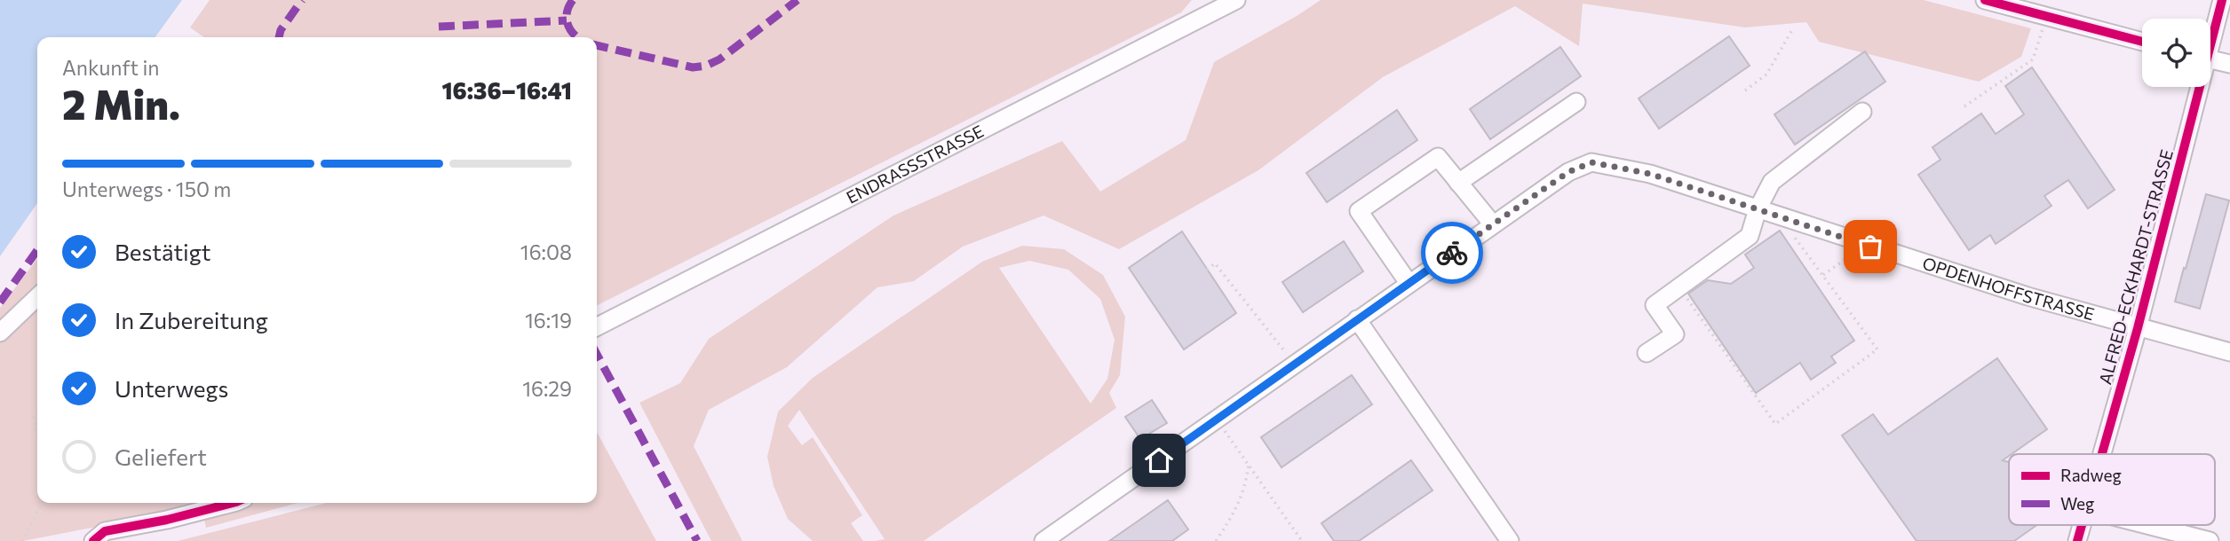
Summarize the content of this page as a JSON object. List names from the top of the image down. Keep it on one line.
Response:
{"streets":{"street":["ENDRASSSTRASSE","ALFRED-ECKHARDT-STRASSE","OPDENHOFFSTRASSE"]},"crossings":[["ALFRED-ECKHARDT-STRASSE","OPDENHOFFSTRASSE"]],"legend":["Radweg","Weg"],"page":{"heading":["2 Min.","Ankunft in","16:36–16:41"],"bar":"Unterwegs · 150 m","list":[["Bestätigt","16:08"],["In Zubereitung","16:19"],["Unterwegs","16:29"],"Geliefert"]}}
